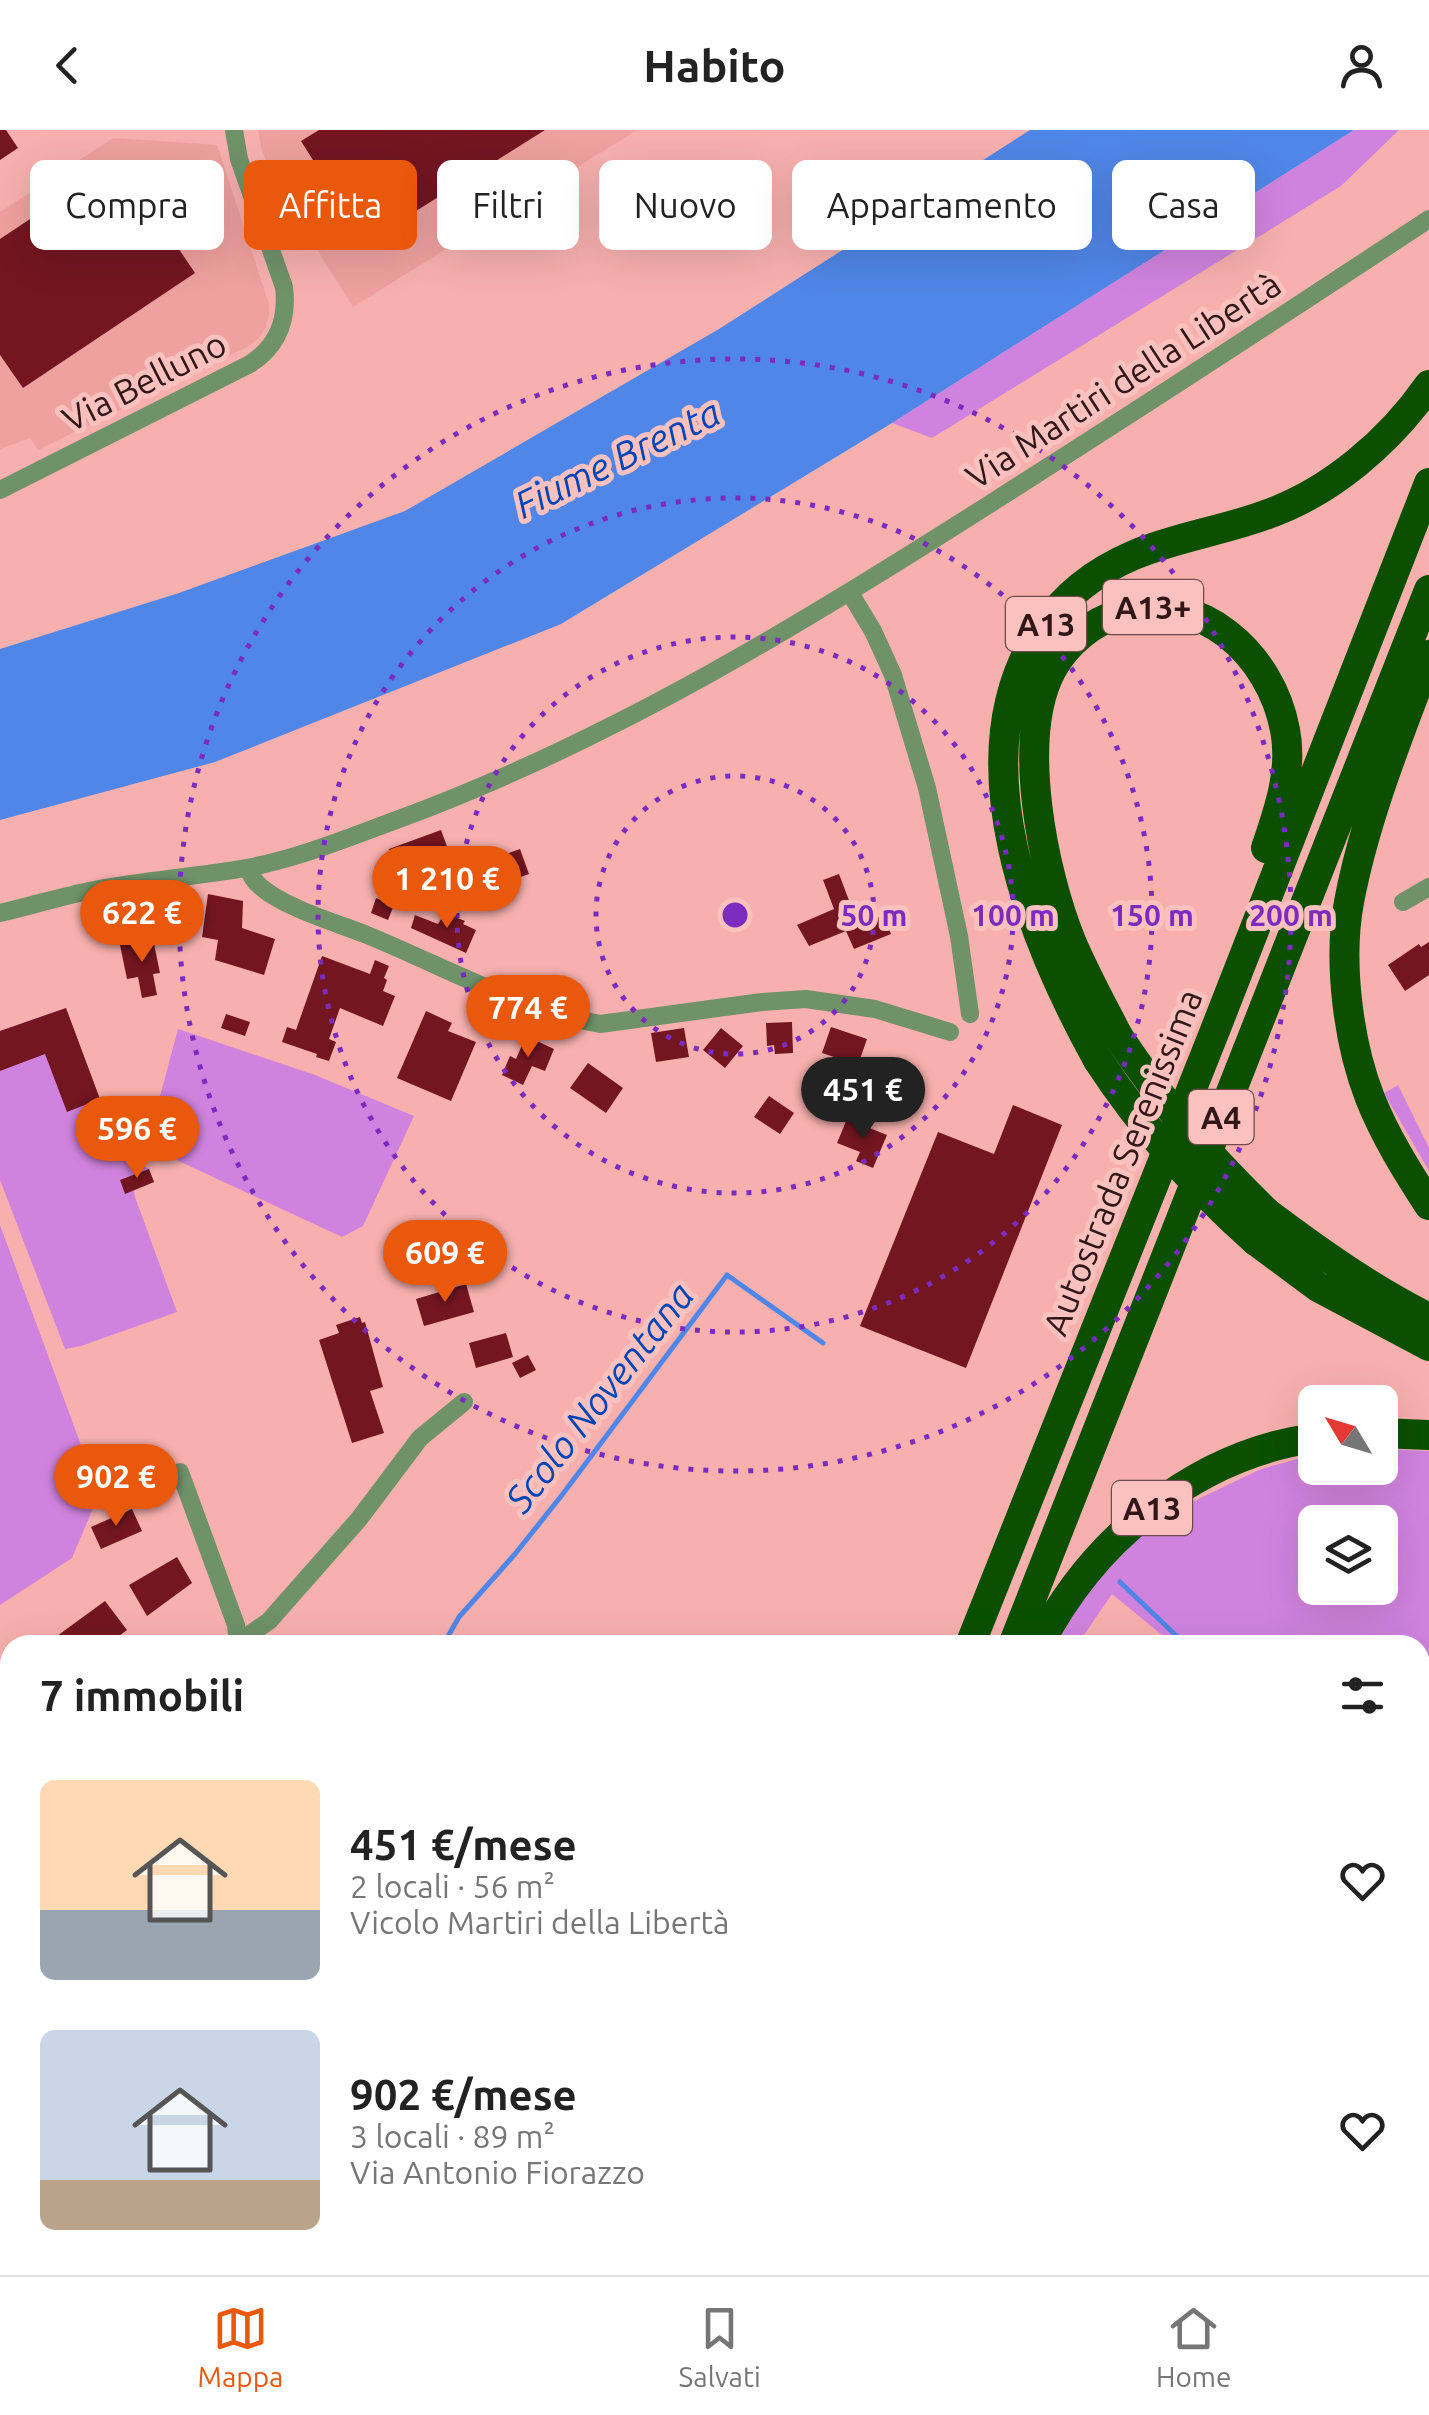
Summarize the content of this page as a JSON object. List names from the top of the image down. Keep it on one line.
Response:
{"streets":{"highway":["A13+","A13","A4","Autostrada Serenissima"],"street":["Via Martiri della Libertà","Via Belluno"]},"crossings":[["A13+","A13"],["A13+","Autostrada Serenissima"]],"water":["Fiume Brenta","Scolo Noventana"],"north":"top left","page":{"header":"Habito","chip":["Compra","Affitta","Filtri","Nuovo","Appartamento","Casa"],"price":["1 210 €","622 €","774 €","451 €","596 €","609 €","902 €"],"heading":"7 immobili","list":[{"name":"451 €/mese","note":"2 locali · 56 m² · Vicolo Martiri della Libertà"},{"name":"902 €/mese","note":"3 locali · 89 m² · Via Antonio Fiorazzo"}],"tabs":["Mappa","Salvati","Home"]},"rings":["50 m","100 m","150 m","200 m"]}
